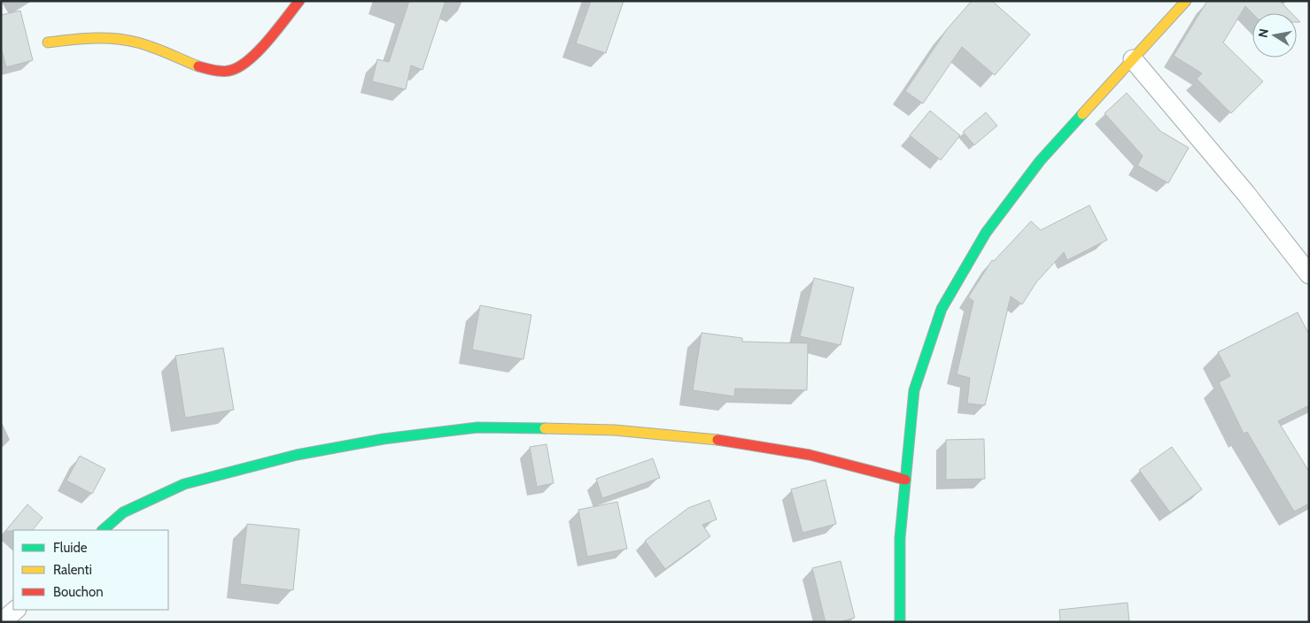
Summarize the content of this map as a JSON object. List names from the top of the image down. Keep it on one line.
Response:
{"legend":["Fluide","Ralenti","Bouchon"],"north":"left"}
